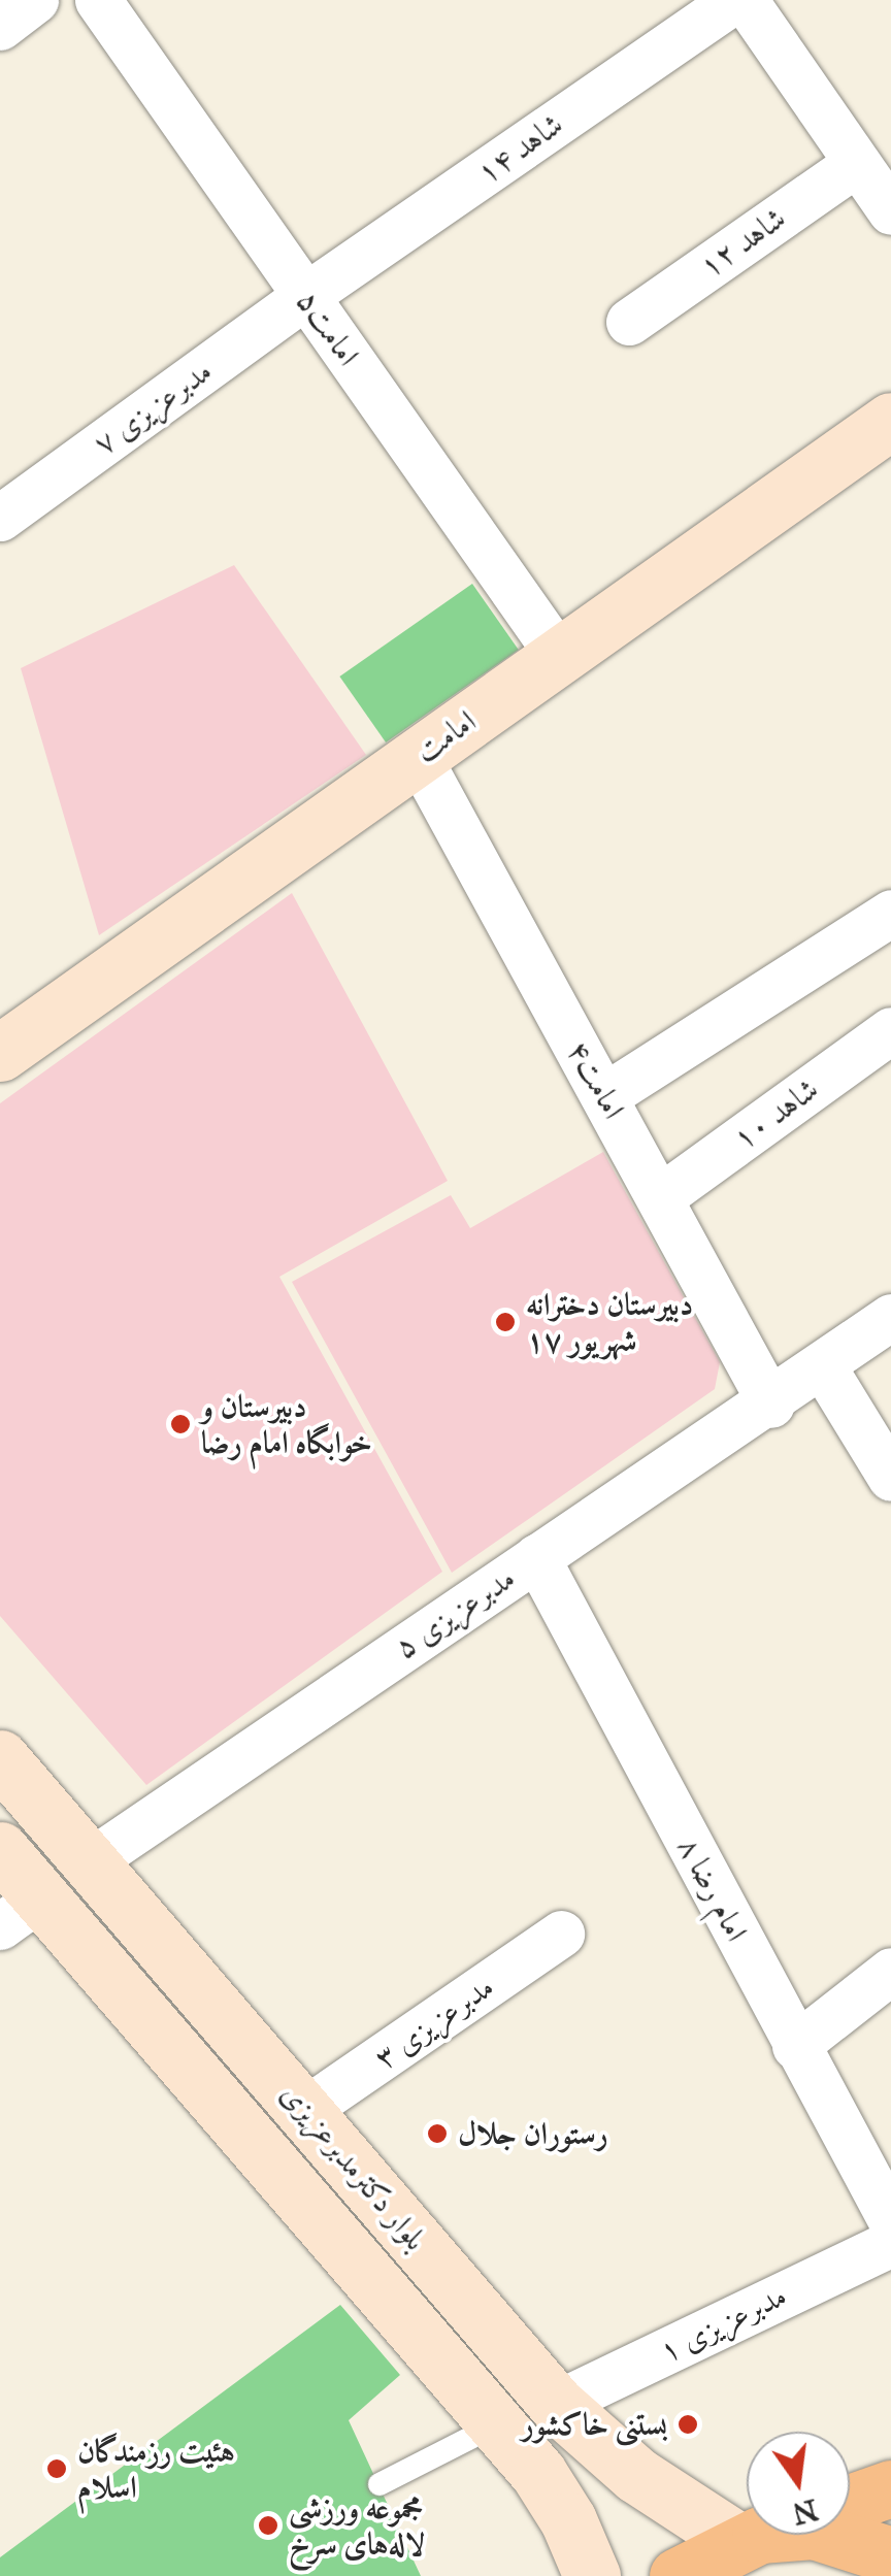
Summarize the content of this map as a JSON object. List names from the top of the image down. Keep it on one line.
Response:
{"streets":{"main road":["امامت","بلوار دکترمدبرعزیزی"],"street":["شاهد ۱۴","شاهد ۱۲","امامت۵","مدبرعزیزی ۷","امامت۴","شاهد ۱۰","مدبرعزیزی ۵","امام رضا ۸","مدبرعزیزی ۳","مدبرعزیزی ۱"]},"crossings":[["شاهد ۱۴","امامت۵"],["شاهد ۱۴","مدبرعزیزی ۷"],["امامت۵","مدبرعزیزی ۷"],["امامت۵","امامت"],["امامت","امامت۴"],["امامت۴","شاهد ۱۰"],["امامت۴","مدبرعزیزی ۵"],["مدبرعزیزی ۵","امام رضا ۸"],["مدبرعزیزی ۵","بلوار دکترمدبرعزیزی"],["مدبرعزیزی ۳","بلوار دکترمدبرعزیزی"],["بلوار دکترمدبرعزیزی","مدبرعزیزی ۱"]],"places":["دبیرستان دخترانه ۱۷ شهریور","دبیرستان و خوابگاه امام رضا","رستوران جلال","بستنی خاکشور","هئیت رزمندگان اسلام","مجموعه‌ ورزشی لاله‌های سرخ"],"north":"bottom"}
